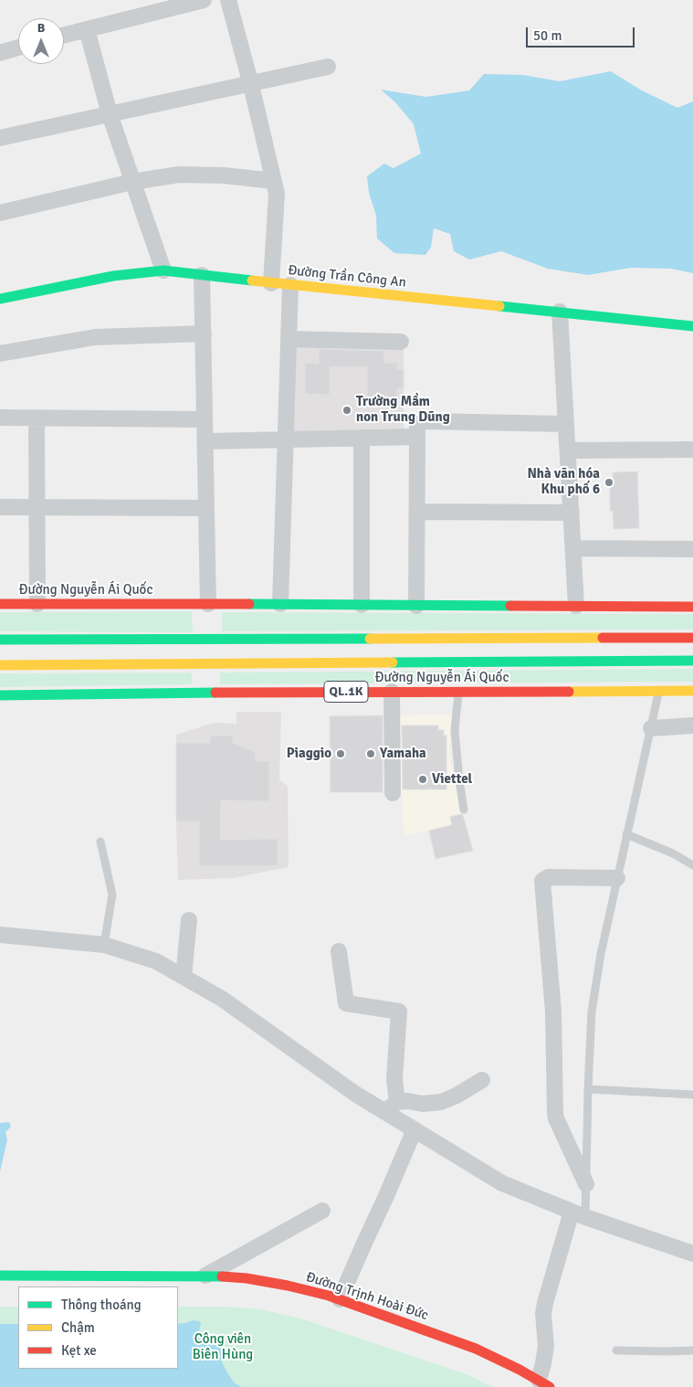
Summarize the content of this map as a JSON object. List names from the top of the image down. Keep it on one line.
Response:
{"streets":{"main road":["Đường Trần Công An","Đường Nguyễn Ái Quốc","QL.1K","Đường Trịnh Hoài Đức"]},"parks":["Công viên Biên Hùng"],"places":["Trường Mầm non Trung Dũng","Nhà văn hóa Khu phố 6","Piaggio","Yamaha","Viettel"],"legend":["Thông thoáng","Chậm","Kẹt xe"],"scale_bar":"50 m","north":"top"}
